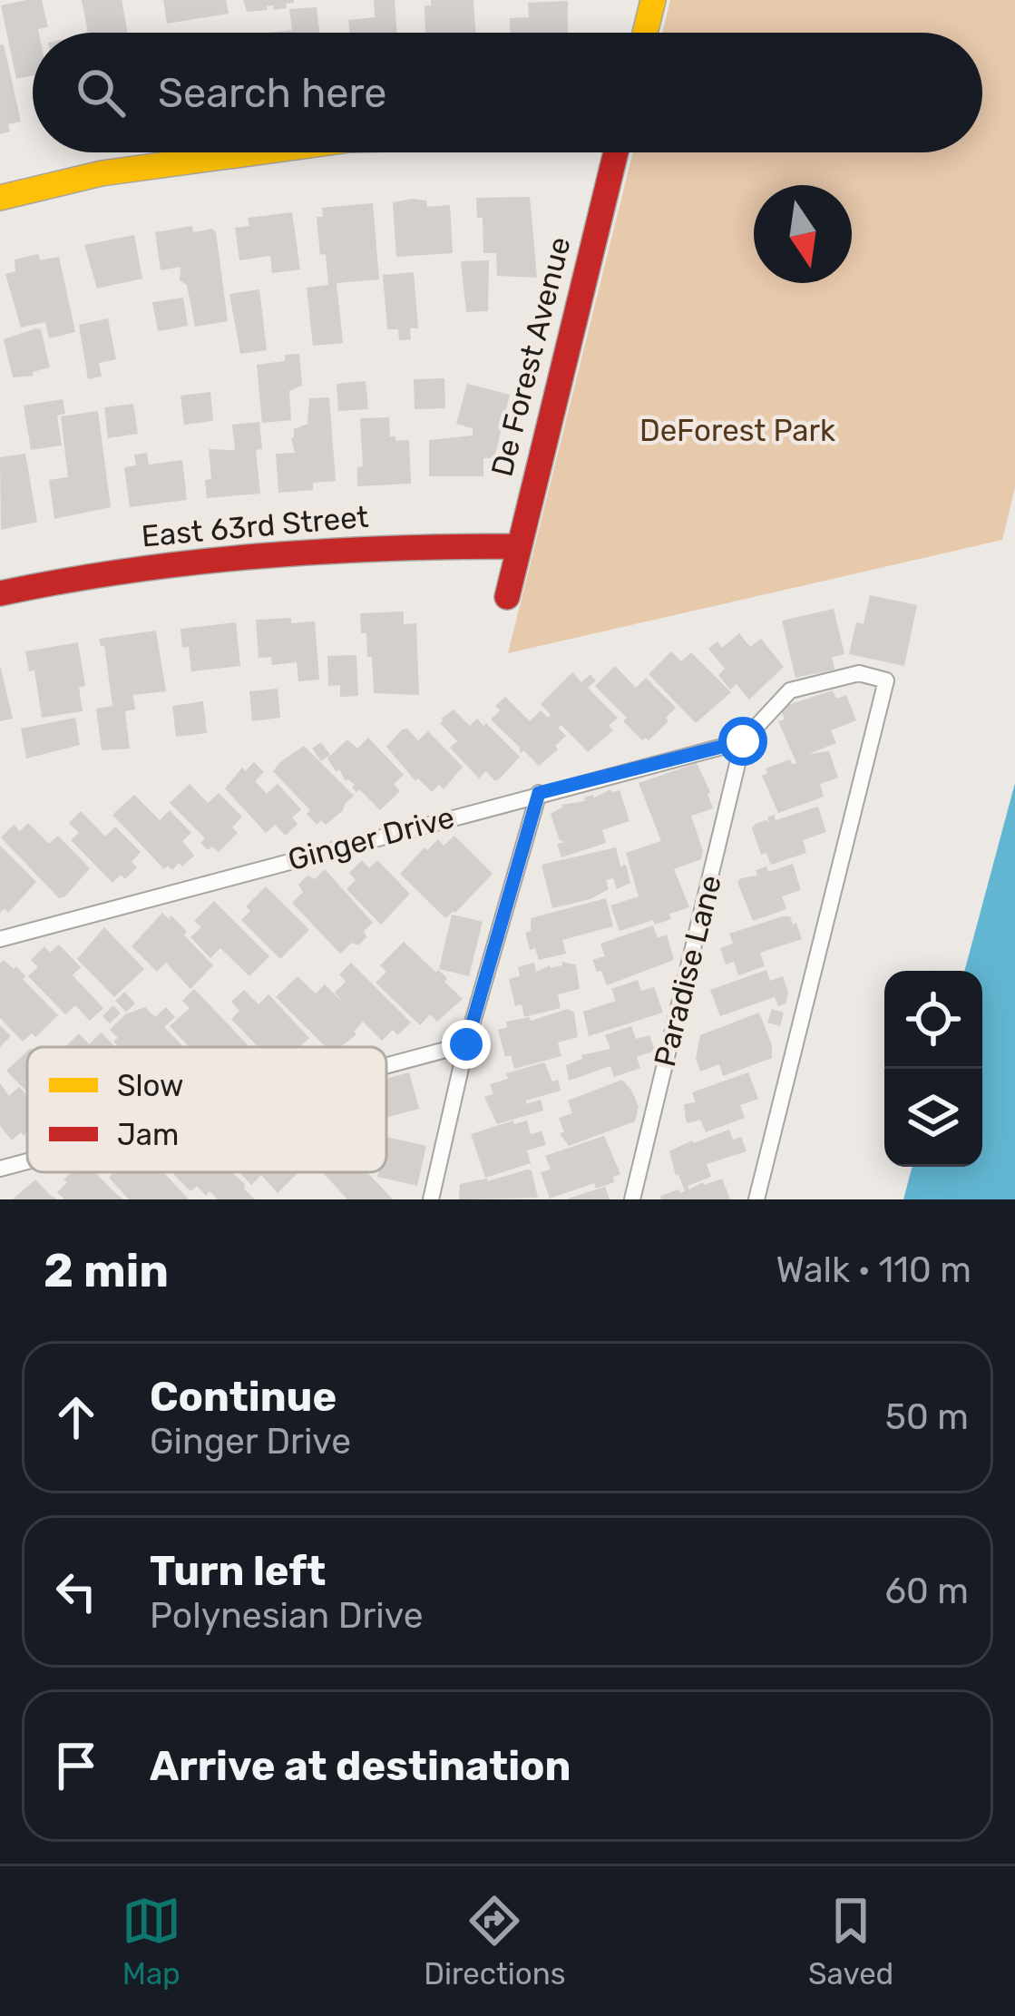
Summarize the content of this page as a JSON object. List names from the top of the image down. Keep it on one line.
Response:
{"streets":{"street":["De Forest Avenue","East 63rd Street"],"lane":["Ginger Drive","Paradise Lane"]},"crossings":[["De Forest Avenue","East 63rd Street"],["Ginger Drive","Paradise Lane"]],"parks":["DeForest Park"],"legend":["Slow","Jam"],"north":"bottom","page":{"search":"Search here","heading":["2 min","Walk · 110 m"],"list":[["Continue","Ginger Drive","50 m"],["Turn left","Polynesian Drive","60 m"],"Arrive at destination"],"nav":["Map","Directions","Saved"]}}
